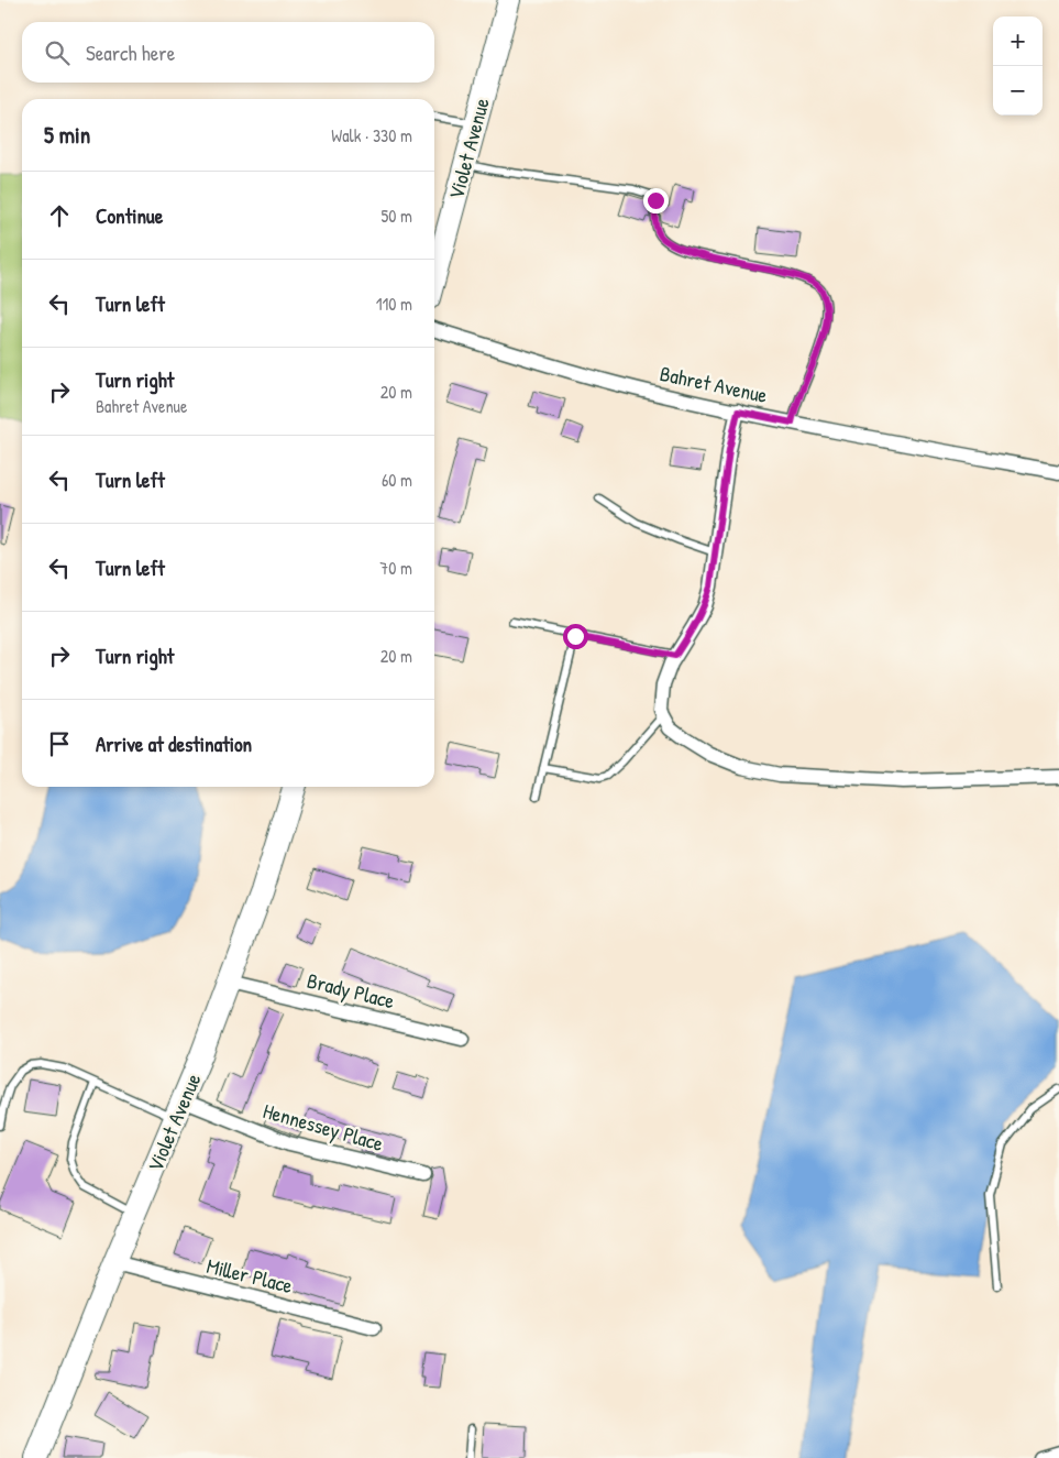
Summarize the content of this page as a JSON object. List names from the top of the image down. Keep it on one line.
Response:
{"streets":{"main road":["Violet Avenue"],"street":["Bahret Avenue","Brady Place","Hennessey Place","Miller Place"]},"crossings":[["Violet Avenue","Brady Place"],["Violet Avenue","Hennessey Place"],["Violet Avenue","Miller Place"]],"page":{"map_buttons":["+","−"],"search":"Search here","heading":["5 min","Walk · 330 m"],"list":[["Continue","50 m"],["Turn left","110 m"],["Turn right","Bahret Avenue","20 m"],["Turn left","60 m"],["Turn left","70 m"],["Turn right","20 m"],"Arrive at destination"]}}
